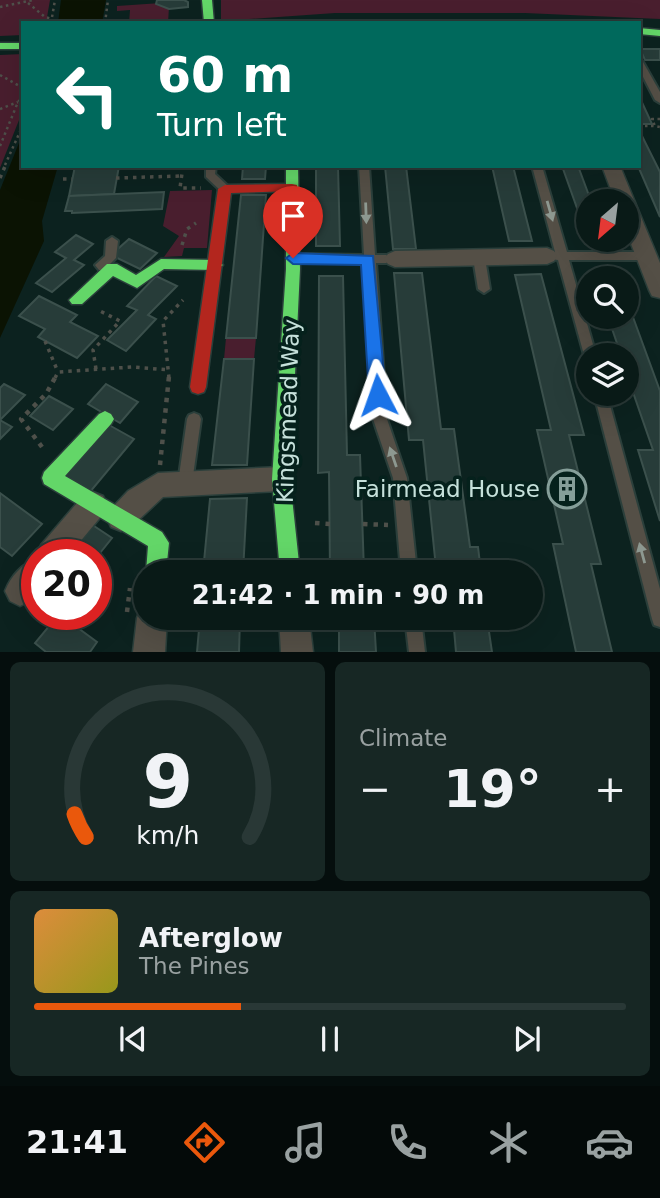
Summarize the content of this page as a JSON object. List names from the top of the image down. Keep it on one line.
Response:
{"streets":{"street":["Kingsmead Way"]},"places":{"building":["Fairmead House"]},"north":"bottom left","page":{"turn":["60 m","Turn left"],"limit":"20","trip":"21:42 · 1 min · 90 m","tile":"Climate","heat":["−","19°","+"],"song":["Afterglow","The Pines"],"tabs":"21:41","gauge":["9","km/h"]}}
